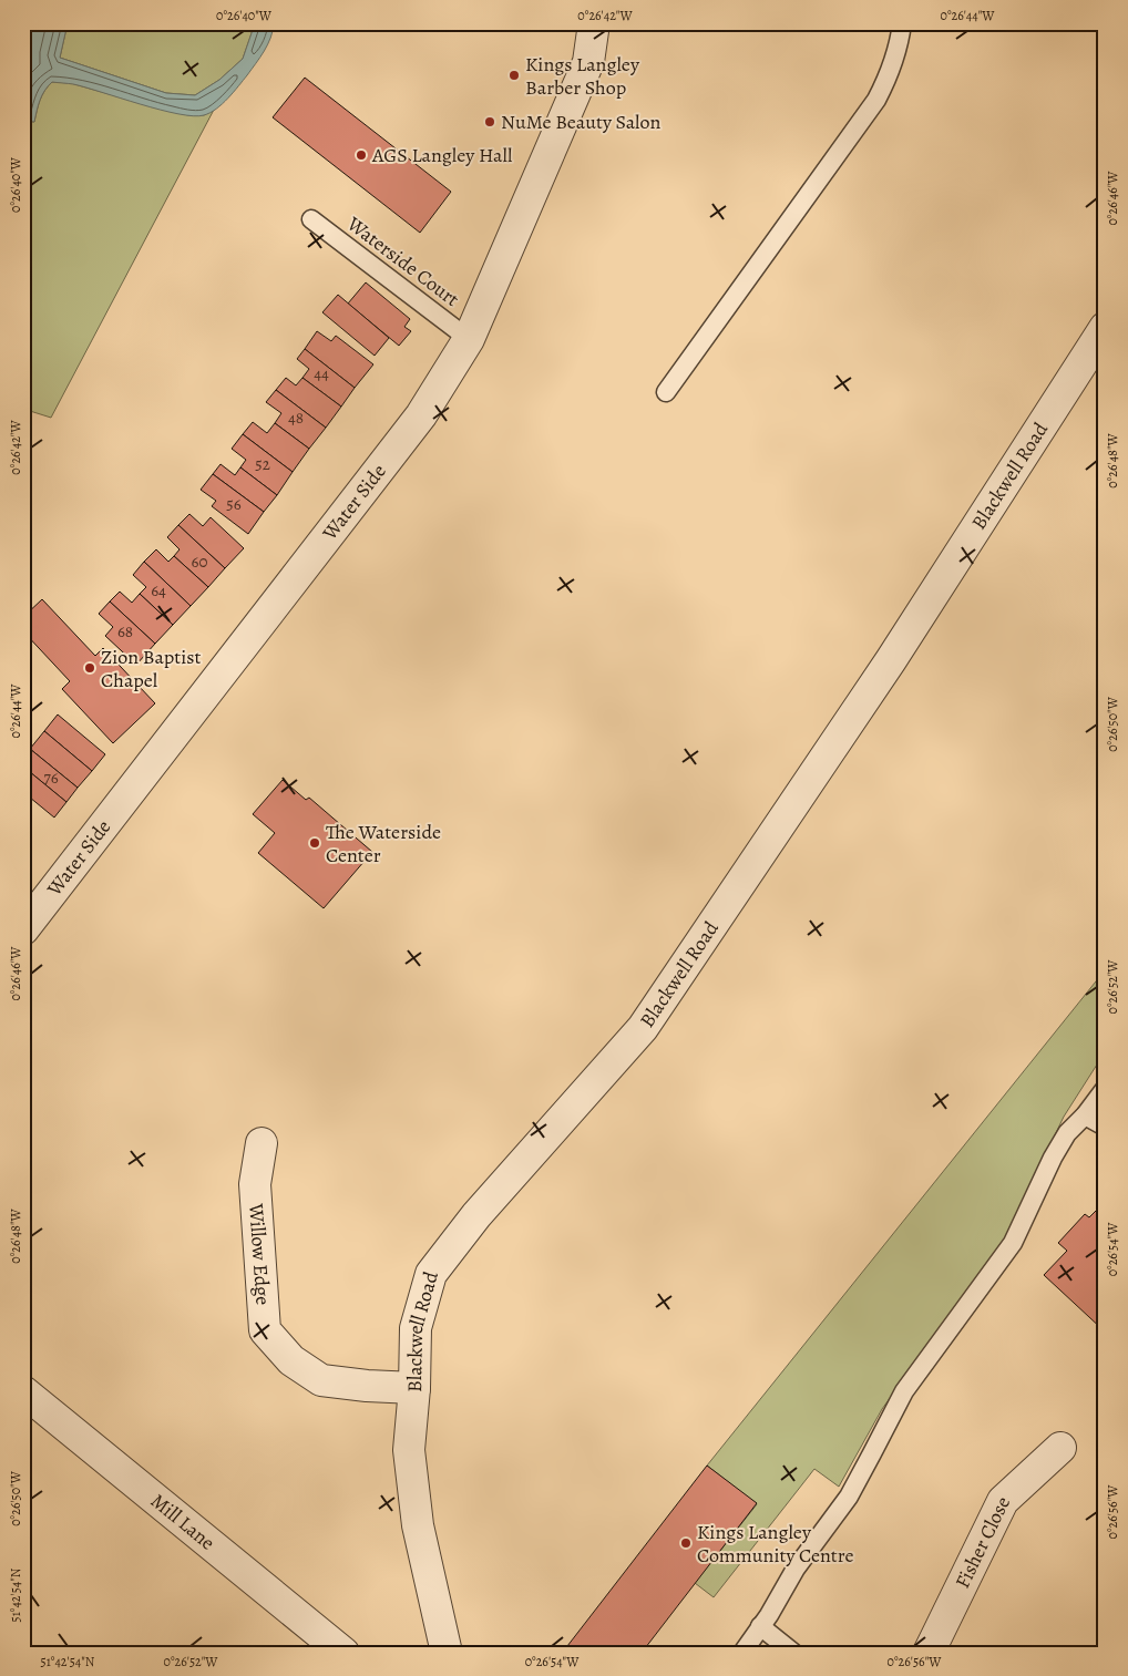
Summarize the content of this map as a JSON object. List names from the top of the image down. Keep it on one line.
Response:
{"streets":{"street":["Blackwell Road","Water Side","Willow Edge","Mill Lane","Fisher Close"],"lane":["Waterside Court"]},"crossings":[["Waterside Court","Water Side"],["Blackwell Road","Willow Edge"]],"places":["Kings Langley Barber Shop","NuMe Beauty Salon","AGS Langley Hall","Zion Baptist Chapel","The Waterside Center","Kings Langley Community Centre"],"house_numbers":["44","48","52","56","60","64","68","76"],"coordinates":["0°26'40\"W","0°26'42\"W","0°26'44\"W","0°26'46\"W","0°26'48\"W","0°26'50\"W","0°26'52\"W","0°26'54\"W","0°26'56\"W","51°42'54\"N"]}
